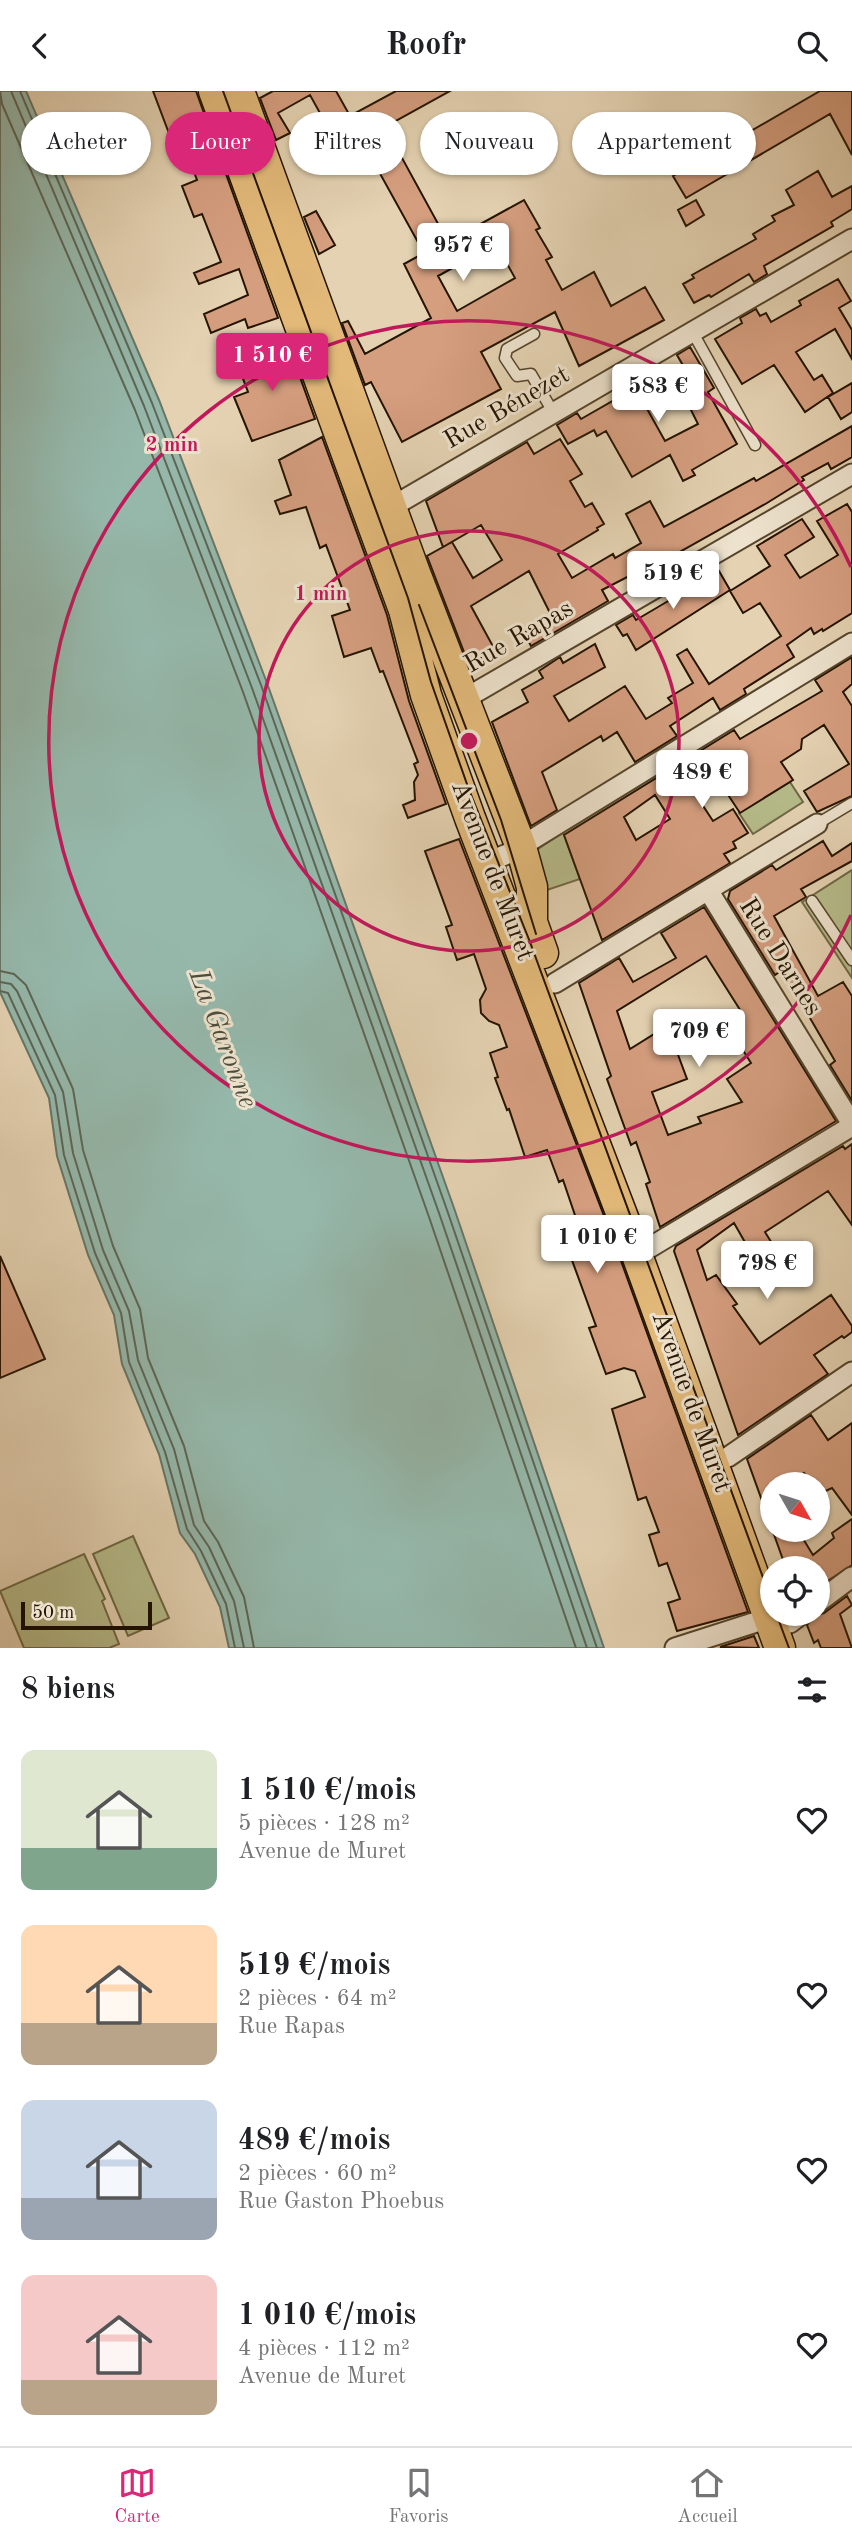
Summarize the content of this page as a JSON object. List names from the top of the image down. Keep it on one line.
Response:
{"streets":{"main road":["Avenue de Muret"],"street":["Rue Bénezet","Rue Rapas","Rue Darnes"]},"crossings":[["Rue Bénezet","Avenue de Muret"],["Rue Rapas","Avenue de Muret"]],"water":["La Garonne"],"scale_bar":"50 m","north":"bottom right","page":{"header":"Roofr","chip":["Acheter","Louer","Filtres","Nouveau","Appartement"],"price":["957 €","1 510 €","583 €","519 €","489 €","709 €","1 010 €","798 €"],"scale":"50 m","heading":"8 biens","list":[{"name":"1 510 €/mois","note":"5 pièces · 128 m² · Avenue de Muret"},{"name":"519 €/mois","note":"2 pièces · 64 m² · Rue Rapas"},{"name":"489 €/mois","note":"2 pièces · 60 m² · Rue Gaston Phoebus"},{"name":"1 010 €/mois","note":"4 pièces · 112 m² · Avenue de Muret"}],"tabs":["Carte","Favoris","Accueil"]},"rings":["2 min","1 min"]}
